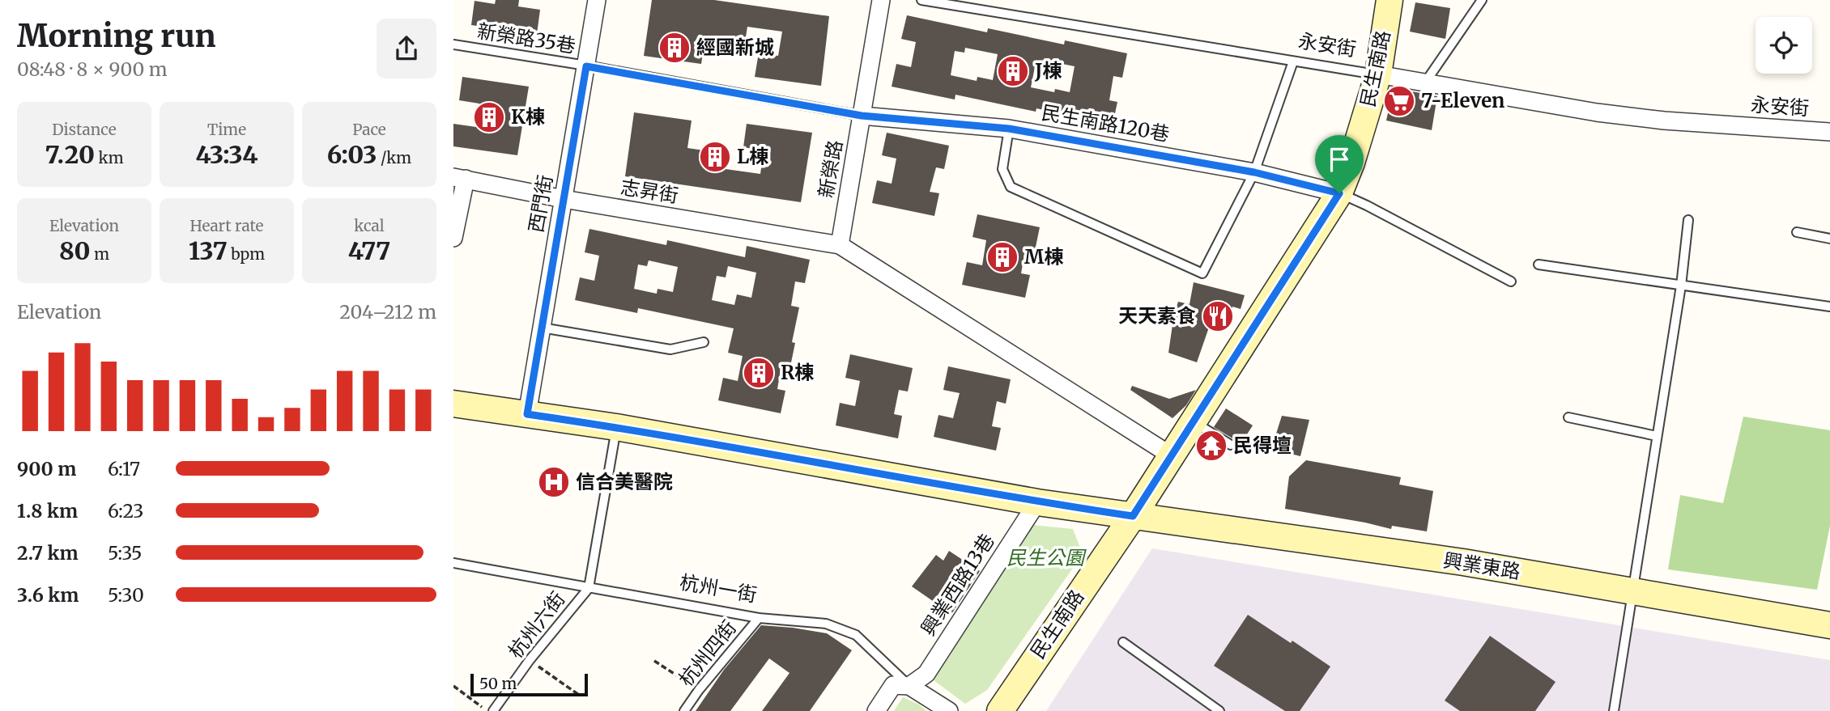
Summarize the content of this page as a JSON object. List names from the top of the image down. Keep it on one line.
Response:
{"streets":{"street":["永安街","民生南路","民生南路120巷","新榮路","志昇街","西門街","興業東路","興業西路13巷","杭州一街"],"lane":["新榮路35巷","杭州六街","杭州四街"]},"crossings":[["新榮路35巷","民生南路120巷"],["新榮路35巷","新榮路"],["新榮路35巷","西門街"],["永安街","民生南路"],["民生南路","民生南路120巷"],["民生南路","興業東路"],["民生南路120巷","新榮路"],["新榮路","志昇街"],["志昇街","西門街"],["西門街","興業東路"],["興業東路","興業西路13巷"],["興業西路13巷","杭州一街"],["杭州一街","杭州六街"],["杭州一街","杭州四街"]],"parks":["民生公園"],"places":{"building":["經國新城","J棟","K棟","L棟","M棟","R棟"],"supermarket":["7-Eleven"],"restaurant":["天天素食"],"temple":["民得壇"],"hospital":["信合美醫院"]},"scale_bar":"50 m","page":{"heading":["Morning run","08:48 · 8 × 900 m"],"stats":[["Distance","7.20 km"],["Time","43:34"],["Pace","6:03 /km"],["Elevation","80 m"],["Heart rate","137 bpm"],["kcal","477"]],"chart":["Elevation","204–212 m"],"list":[{"name":"900 m","note":"6:17"},{"name":"1.8 km","note":"6:23"},{"name":"2.7 km","note":"5:35"},{"name":"3.6 km","note":"5:30"}],"scale":"50 m"}}
